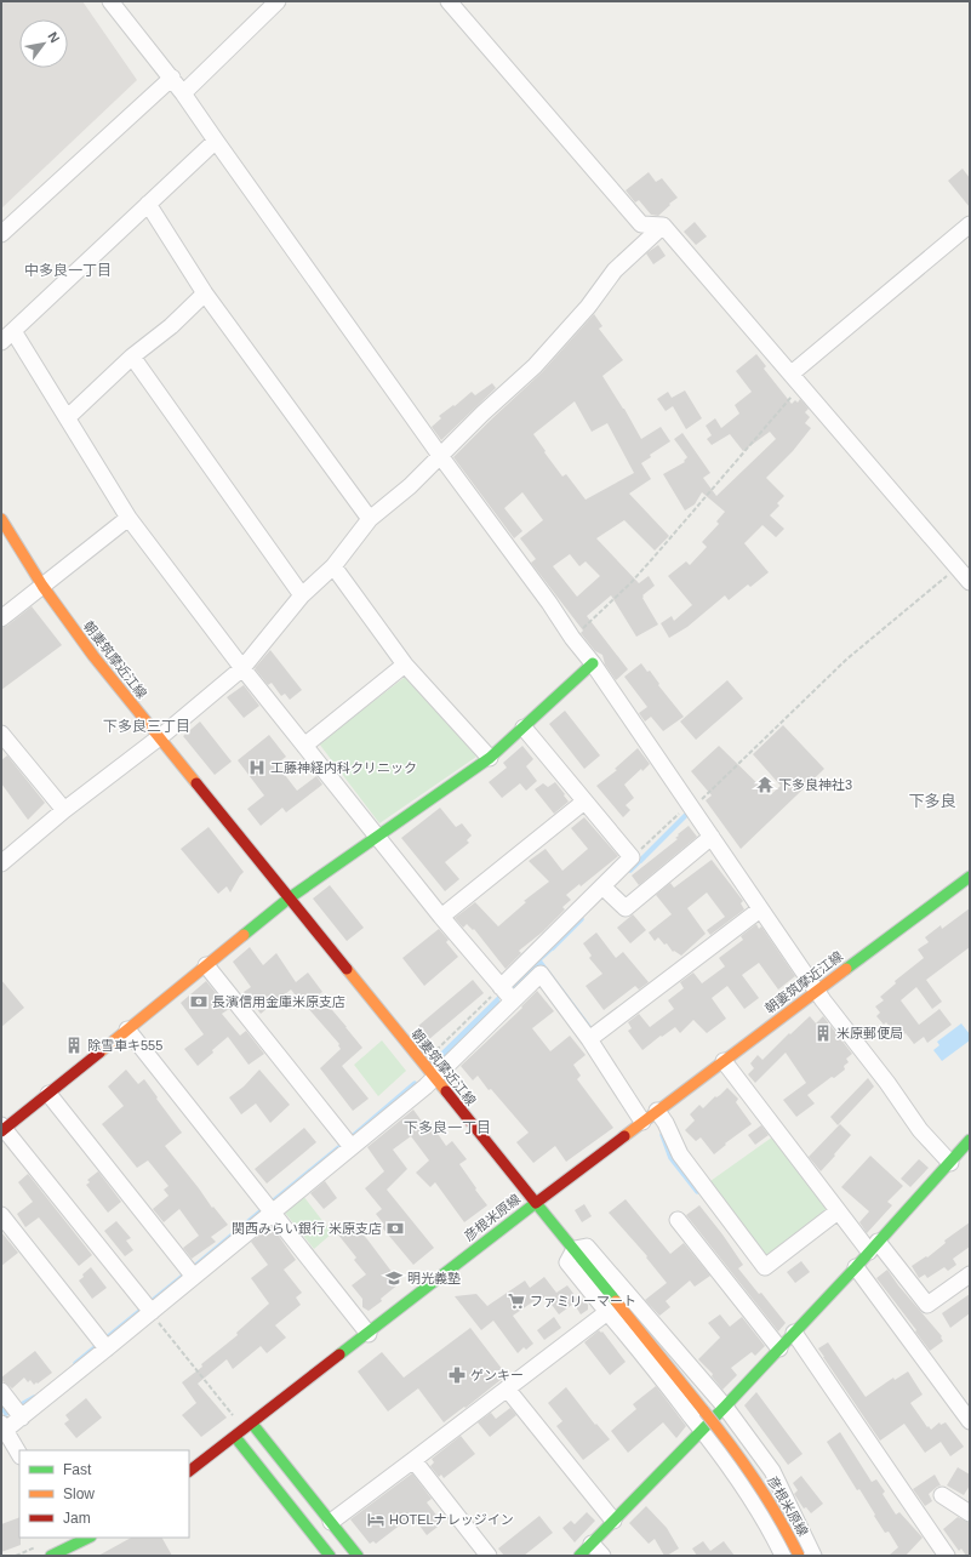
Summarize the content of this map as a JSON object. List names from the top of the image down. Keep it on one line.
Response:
{"streets":{"main road":["朝妻筑摩近江線","彦根米原線"]},"crossings":[["朝妻筑摩近江線","彦根米原線"]],"districts":["中多良一丁目","下多良三丁目","下多良","下多良一丁目"],"places":{"hospital":["工藤神経内科クリニック"],"temple":["下多良神社3"],"bank":["長濱信用金庫米原支店","関西みらい銀行 米原支店"],"building":["米原郵便局","除雪車キ555"],"school or university":["明光義塾"],"supermarket":["ファミリーマート"],"pharmacy":["ゲンキー"],"hotel":["HOTELナレッジイン"]},"legend":["Fast","Slow","Jam"],"north":"top right"}
